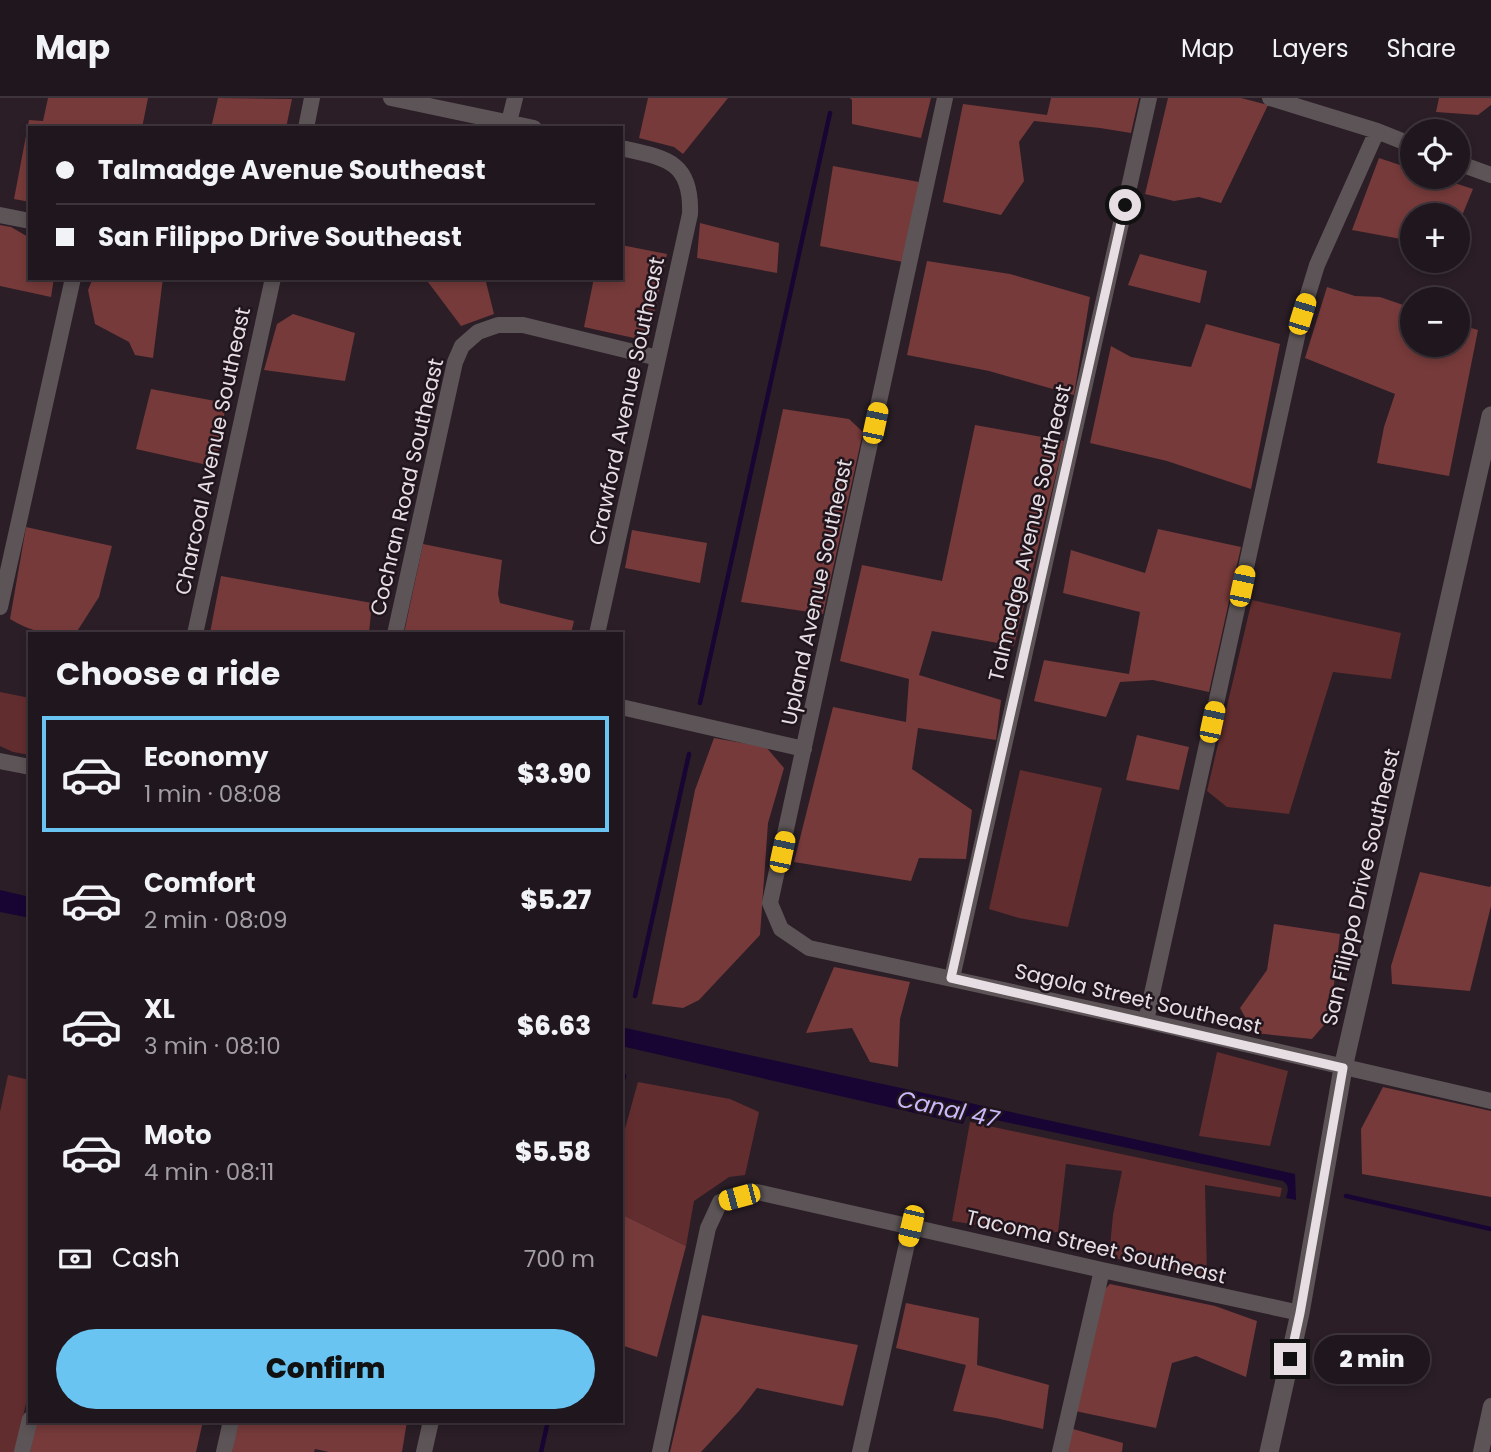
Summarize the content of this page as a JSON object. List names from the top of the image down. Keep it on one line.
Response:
{"streets":{"street":["Crawford Avenue Southeast","Charcoal Avenue Southeast","Cochran Road Southeast","Talmadge Avenue Southeast","Upland Avenue Southeast","San Filippo Drive Southeast","Sagola Street Southeast","Tacoma Street Southeast"]},"crossings":[["Crawford Avenue Southeast","Cochran Road Southeast"],["Talmadge Avenue Southeast","Sagola Street Southeast"],["Upland Avenue Southeast","Sagola Street Southeast"],["San Filippo Drive Southeast","Sagola Street Southeast"],["San Filippo Drive Southeast","Tacoma Street Southeast"]],"water":["Canal 47"],"page":{"header":"Map","nav":["Map","Layers","Share"],"map_buttons":["+","−"],"banner":["Talmadge Avenue Southeast","San Filippo Drive Southeast"],"heading":"Choose a ride","list":[{"name":"Economy","note":"1 min · 08:08","value":"$3.90"},{"name":"Comfort","note":"2 min · 08:09","value":"$5.27"},{"name":"XL","note":"3 min · 08:10","value":"$6.63"},{"name":"Moto","note":"4 min · 08:11","value":"$5.58"}],"pay":["Cash","700 m"],"buttons":"Confirm","bubble":"2 min"}}
